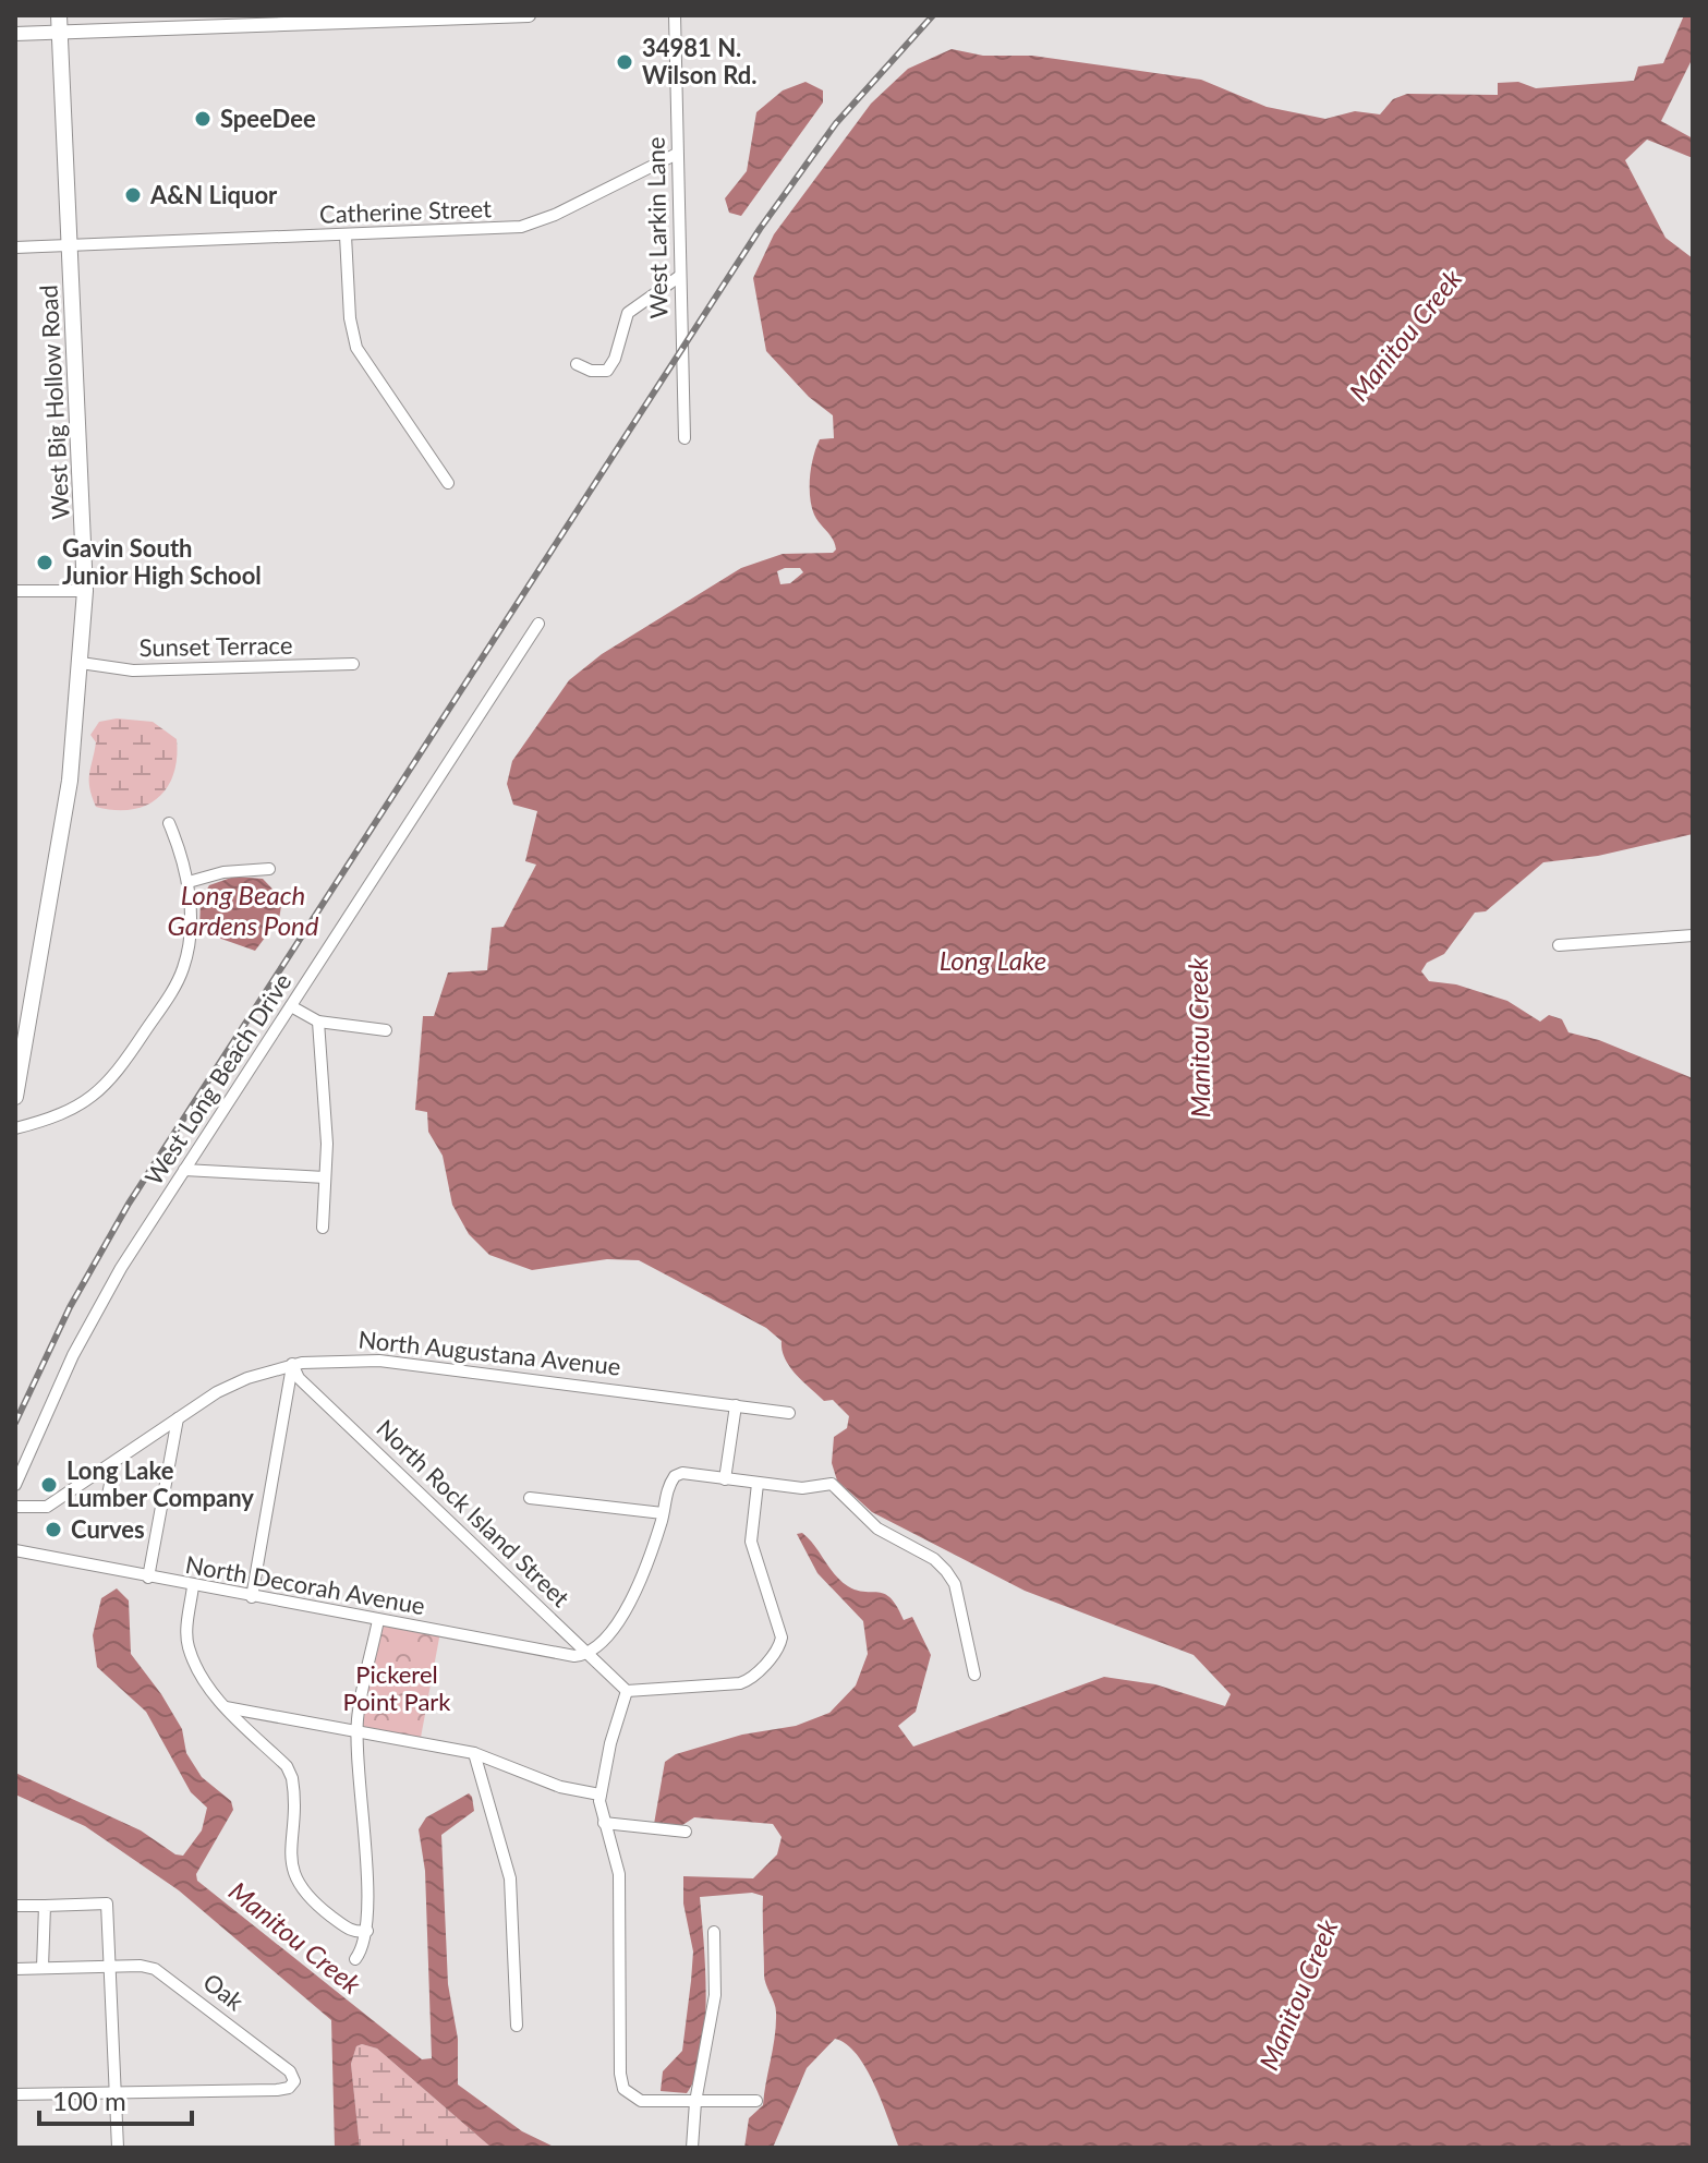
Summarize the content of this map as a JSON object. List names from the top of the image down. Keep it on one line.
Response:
{"streets":{"main road":["West Big Hollow Road"],"street":["Catherine Street","West Larkin Lane","Sunset Terrace","West Long Beach Drive","North Augustana Avenue","North Rock Island Street","North Decorah Avenue","Oak"]},"crossings":[["Catherine Street","West Larkin Lane"],["Catherine Street","West Big Hollow Road"],["West Big Hollow Road","Sunset Terrace"],["North Augustana Avenue","North Rock Island Street"],["North Rock Island Street","North Decorah Avenue"]],"water":["Manitou Creek","Long Beach Gardens Pond","Long Lake"],"parks":["Pickerel Point Park"],"places":["34981 N. Wilson Rd.","SpeeDee","A&N Liquor","Gavin South Junior High School","Long Lake Lumber Company","Curves"],"scale_bar":"100 m"}
